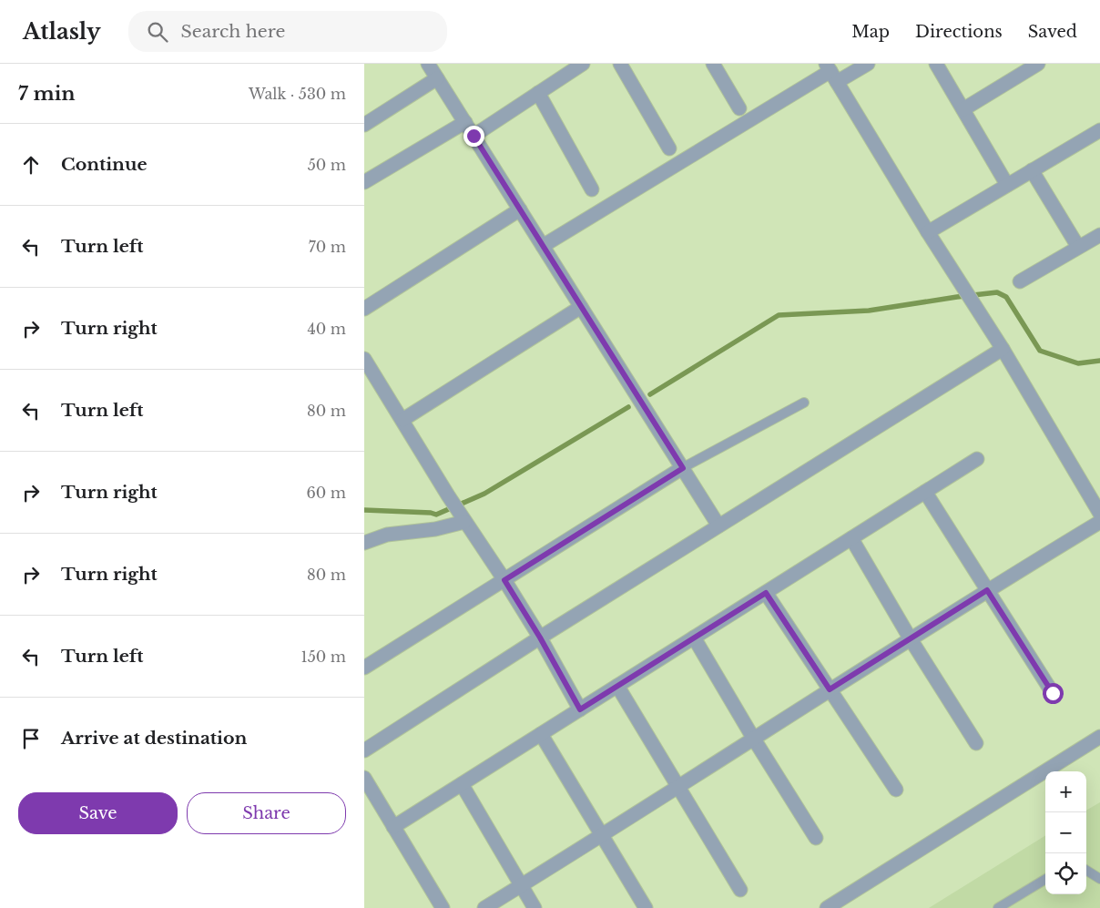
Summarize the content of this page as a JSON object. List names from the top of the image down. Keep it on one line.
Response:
{"page":{"header":"Atlasly","search":"Search here","nav":["Map","Directions","Saved"],"heading":["7 min","Walk · 530 m"],"list":[["Continue","50 m"],["Turn left","70 m"],["Turn right","40 m"],["Turn left","80 m"],["Turn right","60 m"],["Turn right","80 m"],["Turn left","150 m"],"Arrive at destination"],"map_buttons":["+","−"],"buttons":["Save","Share"]}}
